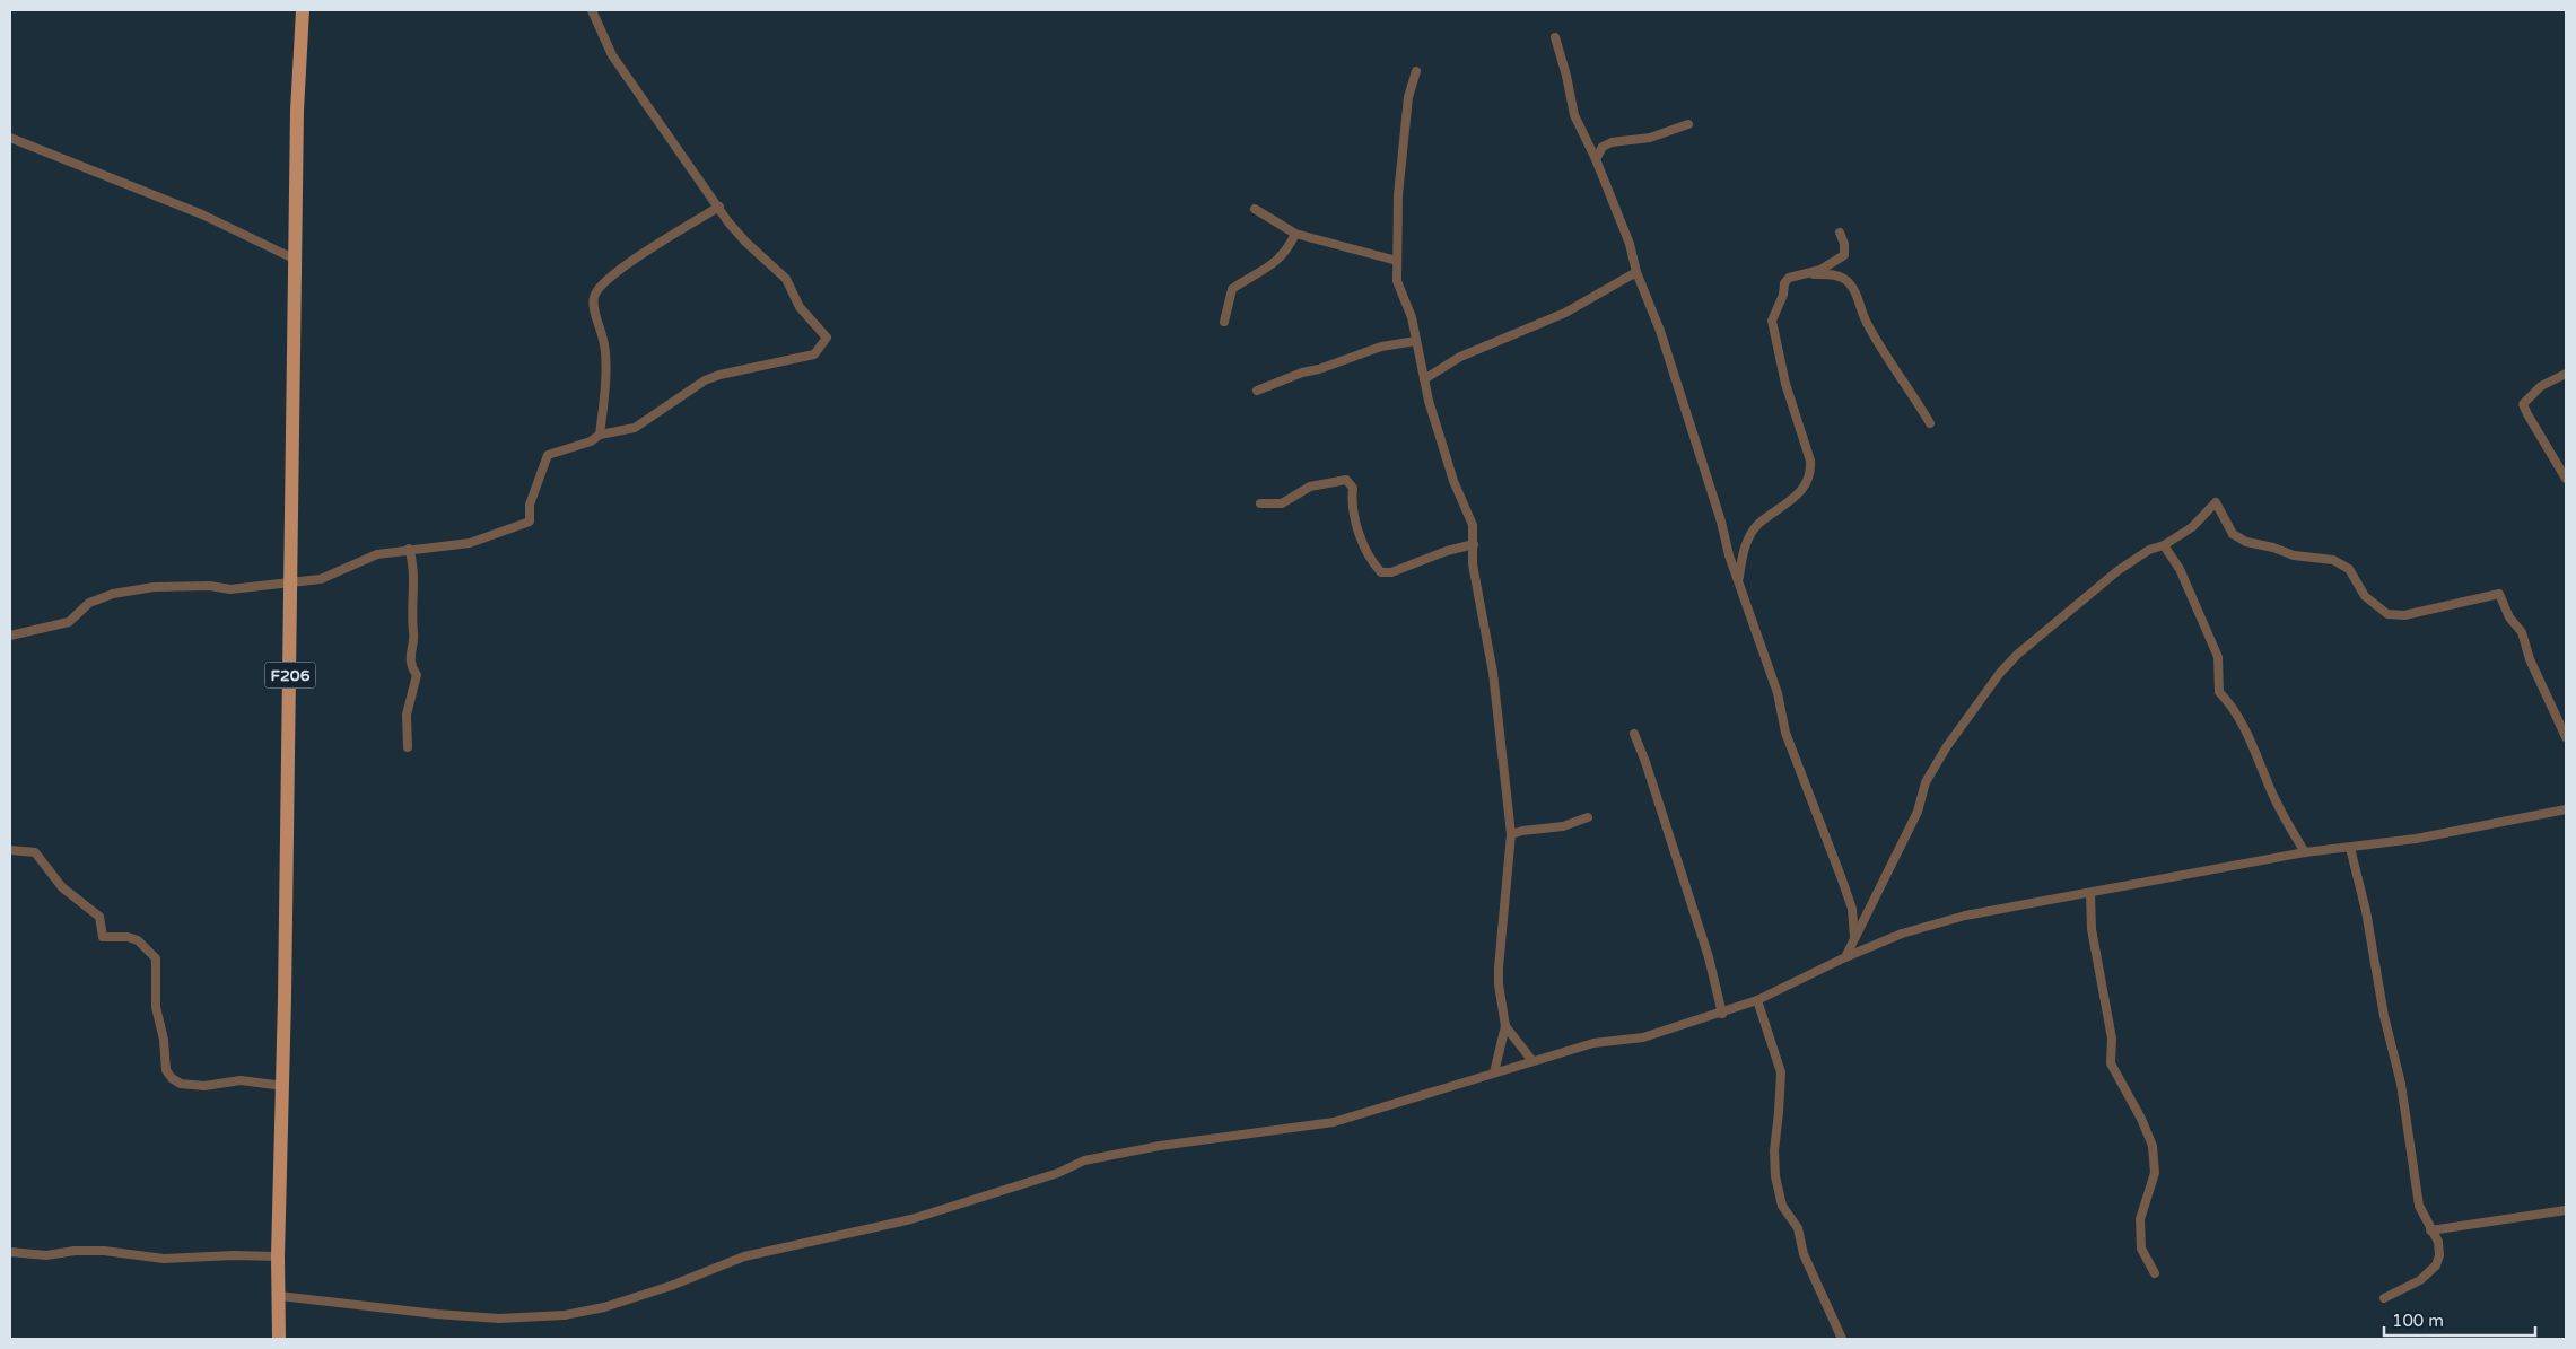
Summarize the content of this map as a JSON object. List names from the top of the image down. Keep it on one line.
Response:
{"streets":{"main road":["F206"]},"scale_bar":"100 m"}
